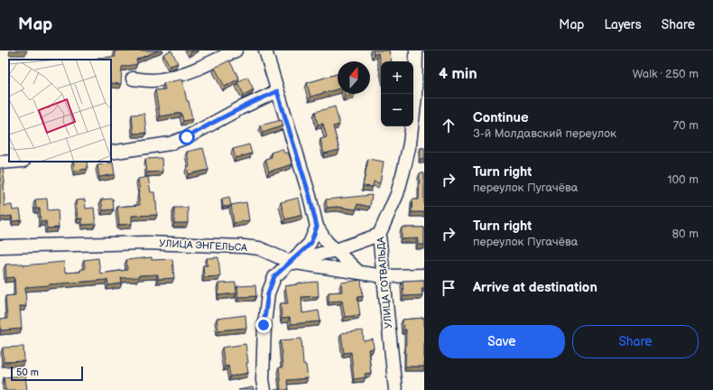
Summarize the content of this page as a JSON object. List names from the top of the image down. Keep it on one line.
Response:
{"streets":{"street":["УЛИЦА ЭНГЕЛЬСА","УЛИЦА ГОТВАЛЬДА"]},"crossings":[["УЛИЦА ЭНГЕЛЬСА","УЛИЦА ГОТВАЛЬДА"]],"scale_bar":"50 m","north":"top","page":{"header":"Map","nav":["Map","Layers","Share"],"heading":["4 min","Walk · 250 m"],"map_buttons":["+","−"],"list":[["Continue","3-й Молдавский переулок","70 m"],["Turn right","переулок Пугачёва","100 m"],["Turn right","переулок Пугачёва","80 m"],"Arrive at destination"],"buttons":["Save","Share"],"scale":"50 m"}}
